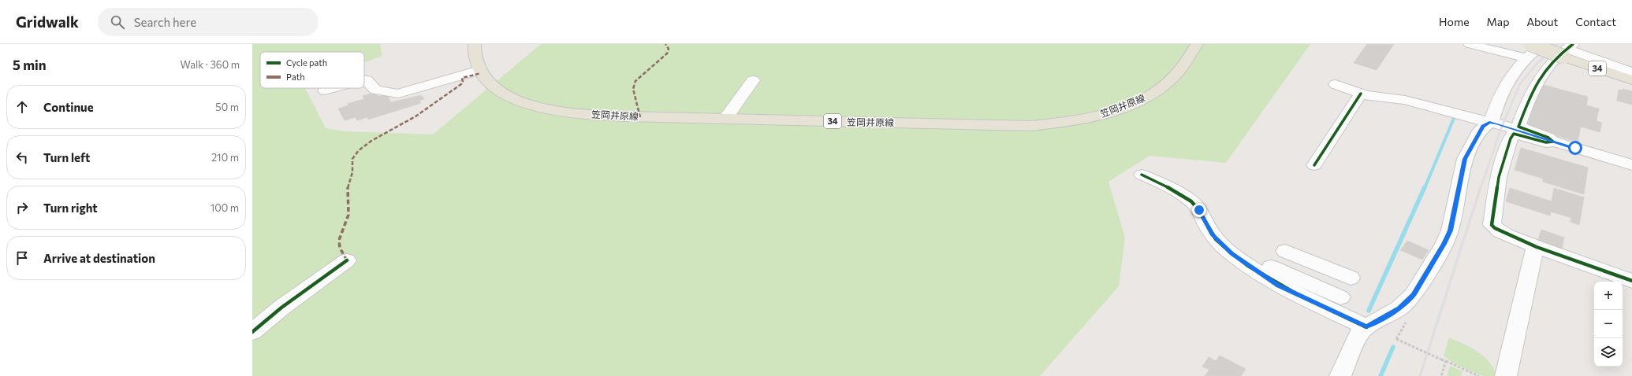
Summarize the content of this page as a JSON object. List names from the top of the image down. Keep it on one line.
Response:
{"streets":{"main road":["34","笠岡井原線"]},"legend":["Cycle path","Path"],"page":{"header":"Gridwalk","search":"Search here","nav":["Home","Map","About","Contact"],"heading":["5 min","Walk · 360 m"],"list":[["Continue","50 m"],["Turn left","210 m"],["Turn right","100 m"],"Arrive at destination"],"map_buttons":["+","−"]}}
